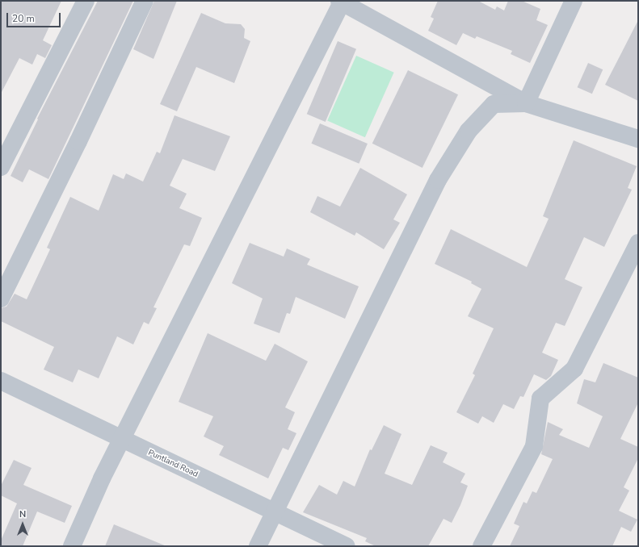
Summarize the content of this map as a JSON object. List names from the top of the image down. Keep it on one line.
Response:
{"streets":{"street":["Puntland Road"]},"scale_bar":"20 m","north":"top"}
